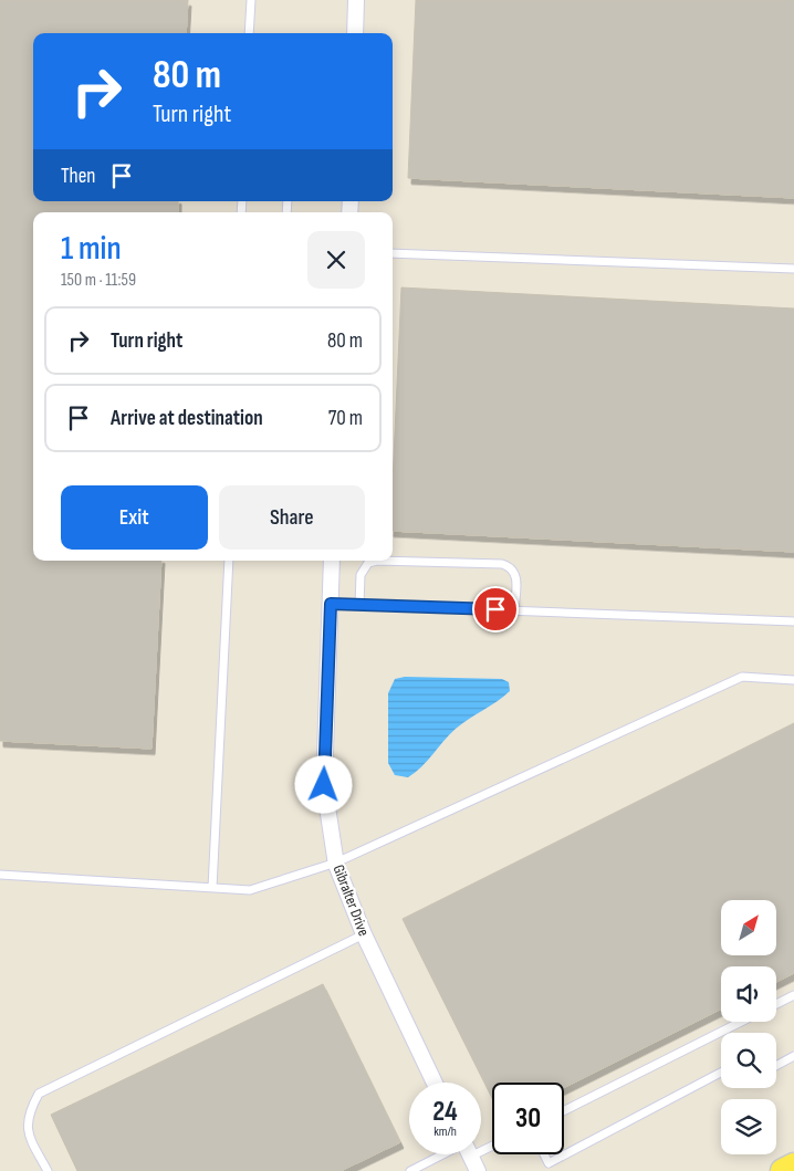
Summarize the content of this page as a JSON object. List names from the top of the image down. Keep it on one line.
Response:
{"streets":{"street":["Gibralter Drive"]},"north":"top right","page":{"turn":["80 m","Turn right"],"then":"Then","heading":["1 min","150 m · 11:59"],"list":[{"name":"Turn right","value":"80 m"},{"name":"Arrive at destination","value":"70 m"}],"buttons":["Exit","Share"],"speed":"24 km/h","limit":"30"}}
